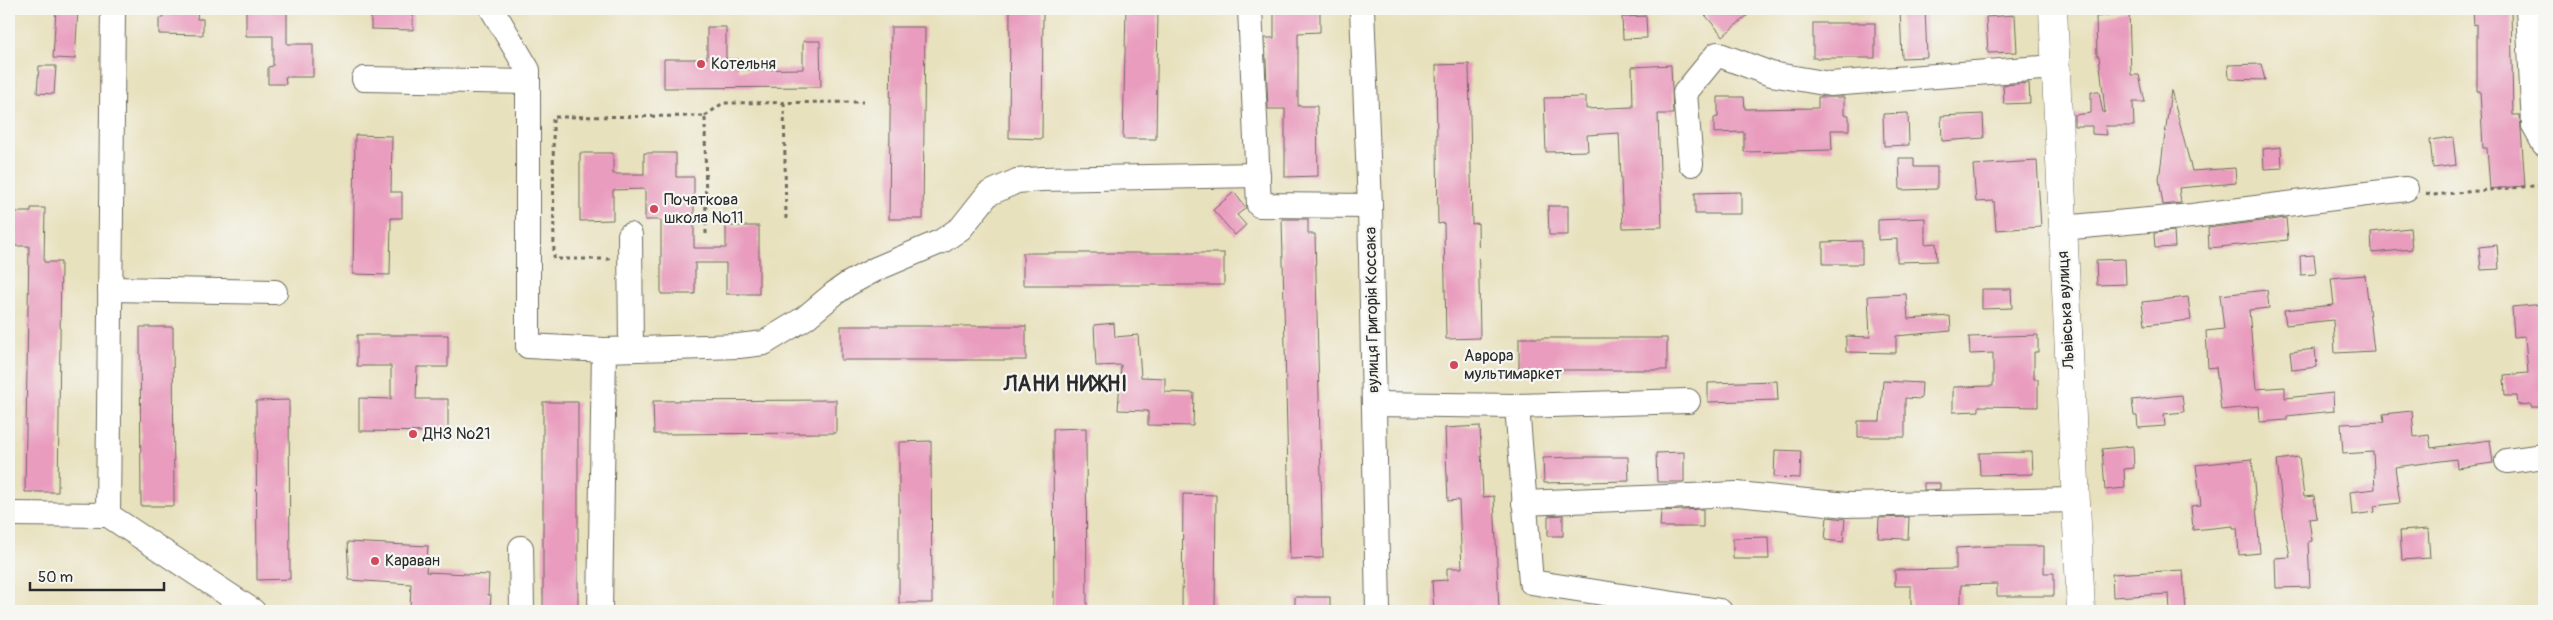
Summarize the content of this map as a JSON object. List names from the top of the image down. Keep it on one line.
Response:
{"streets":{"main road":["Львівська вулиця"],"street":["вулиця Григорія Коссака"]},"districts":["ЛАНИ НИЖНІ"],"places":["Котельня","Початкова школа №11","Аврора мультимаркет","ДНЗ №21","Караван"],"scale_bar":"50 m"}
